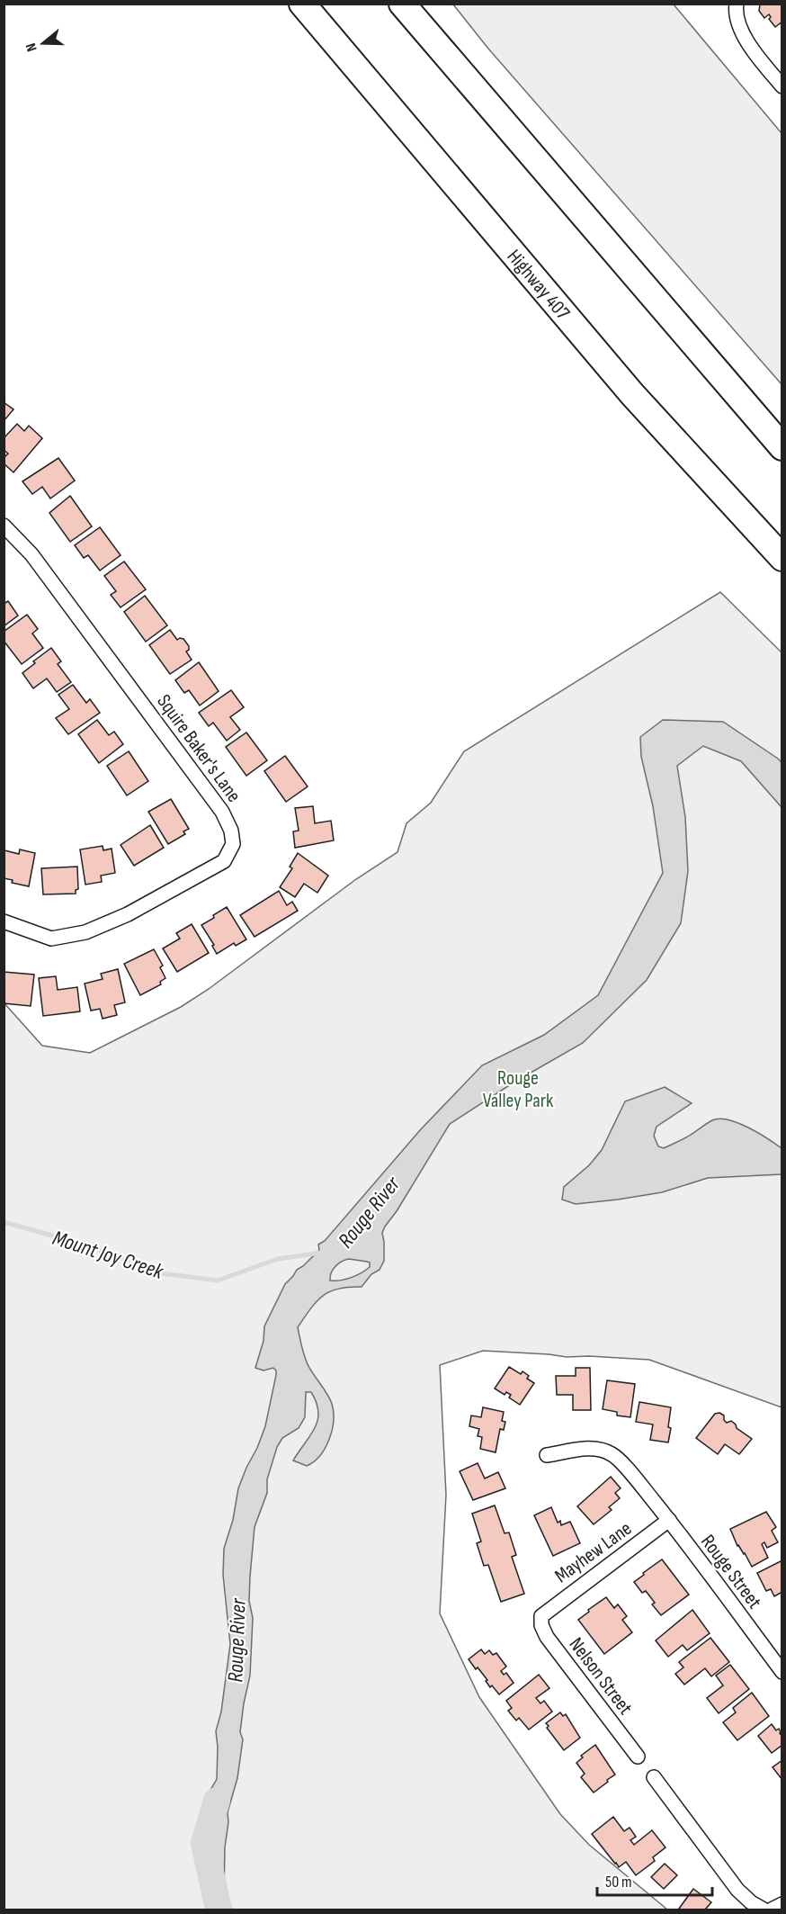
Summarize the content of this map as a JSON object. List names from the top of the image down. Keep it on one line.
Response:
{"streets":{"highway":["Highway 407"],"street":["Squire Baker's Lane","Mayhew Lane","Rouge Street","Nelson Street"]},"crossings":[["Mayhew Lane","Rouge Street"],["Mayhew Lane","Nelson Street"]],"water":["Rouge River","Mount Joy Creek"],"parks":["Rouge Valley Park"],"scale_bar":"50 m","north":"left"}
